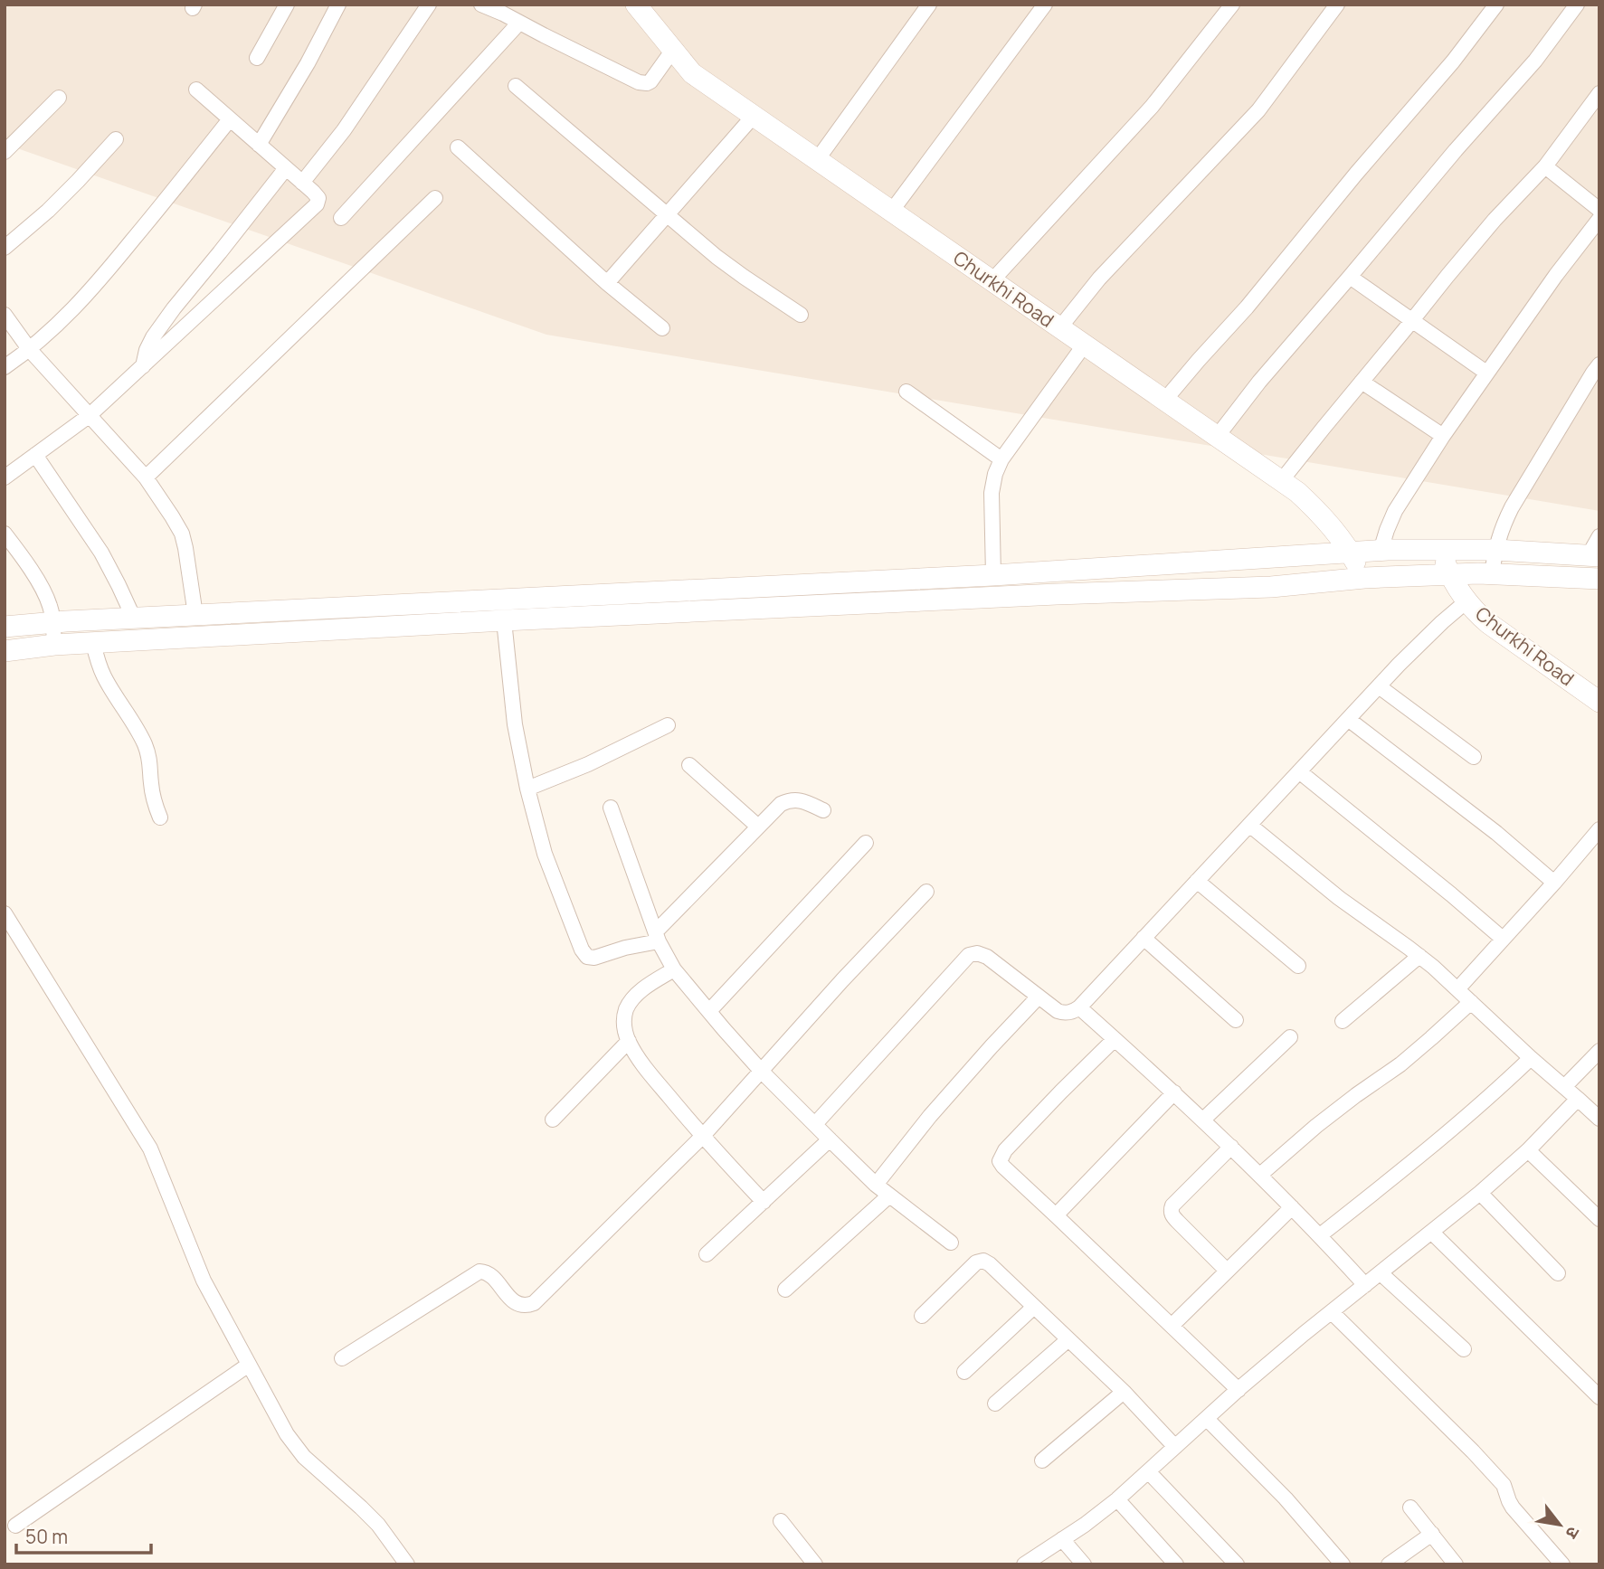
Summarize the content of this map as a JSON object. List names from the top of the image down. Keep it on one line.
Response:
{"streets":{"street":["Churkhi Road"]},"scale_bar":"50 m","north":"bottom right"}
